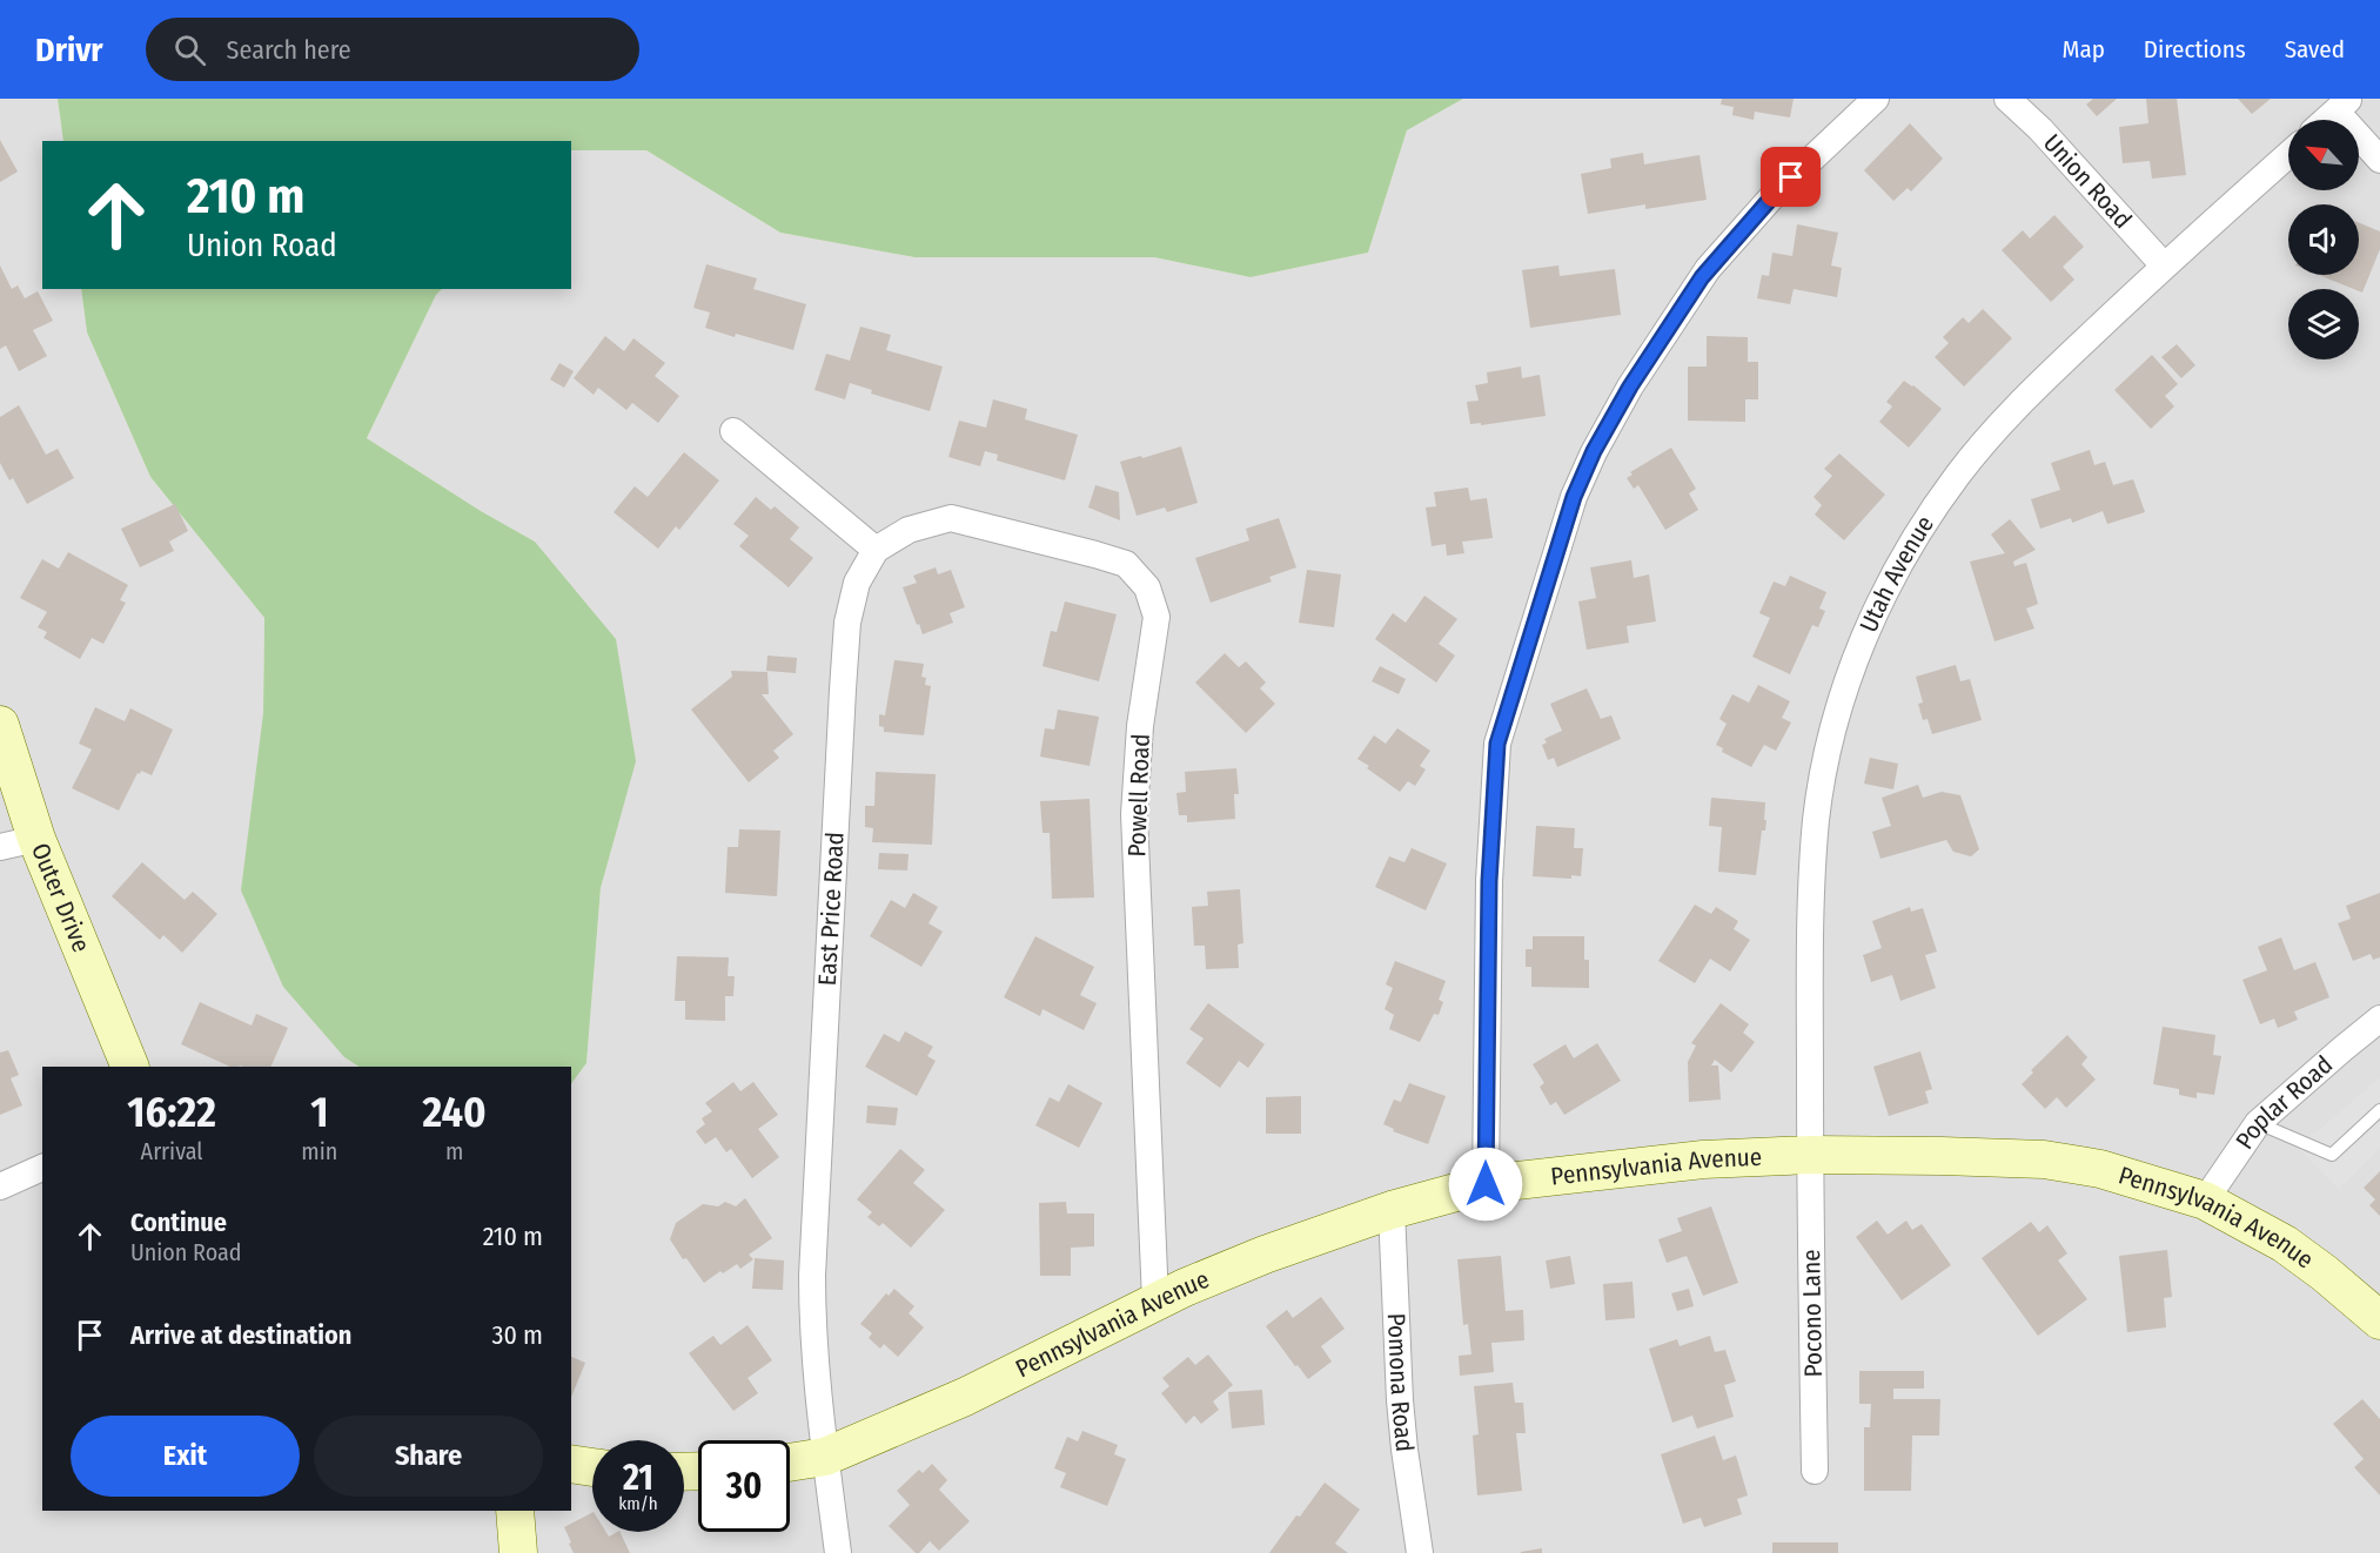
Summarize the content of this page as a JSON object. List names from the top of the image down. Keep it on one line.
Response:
{"streets":{"street":["Union Road","Utah Avenue","Powell Road","Outer Drive","East Price Road","Poplar Road","Pennsylvania Avenue","Pocono Lane","Pomona Road"]},"crossings":[["Union Road","Utah Avenue"],["Utah Avenue","Pennsylvania Avenue"],["Utah Avenue","Pocono Lane"],["Powell Road","East Price Road"],["Powell Road","Pennsylvania Avenue"],["East Price Road","Pennsylvania Avenue"],["Poplar Road","Pennsylvania Avenue"],["Pennsylvania Avenue","Pocono Lane"],["Pennsylvania Avenue","Pomona Road"]],"north":"top left","page":{"header":"Drivr","search":"Search here","nav":["Map","Directions","Saved"],"turn":["210 m","Union Road"],"eta":["16:22","Arrival","1","min","240","m"],"list":[{"name":"Continue","note":"Union Road","value":"210 m"},{"name":"Arrive at destination","value":"30 m"}],"buttons":["Exit","Share"],"speed":"21 km/h","limit":"30"}}
